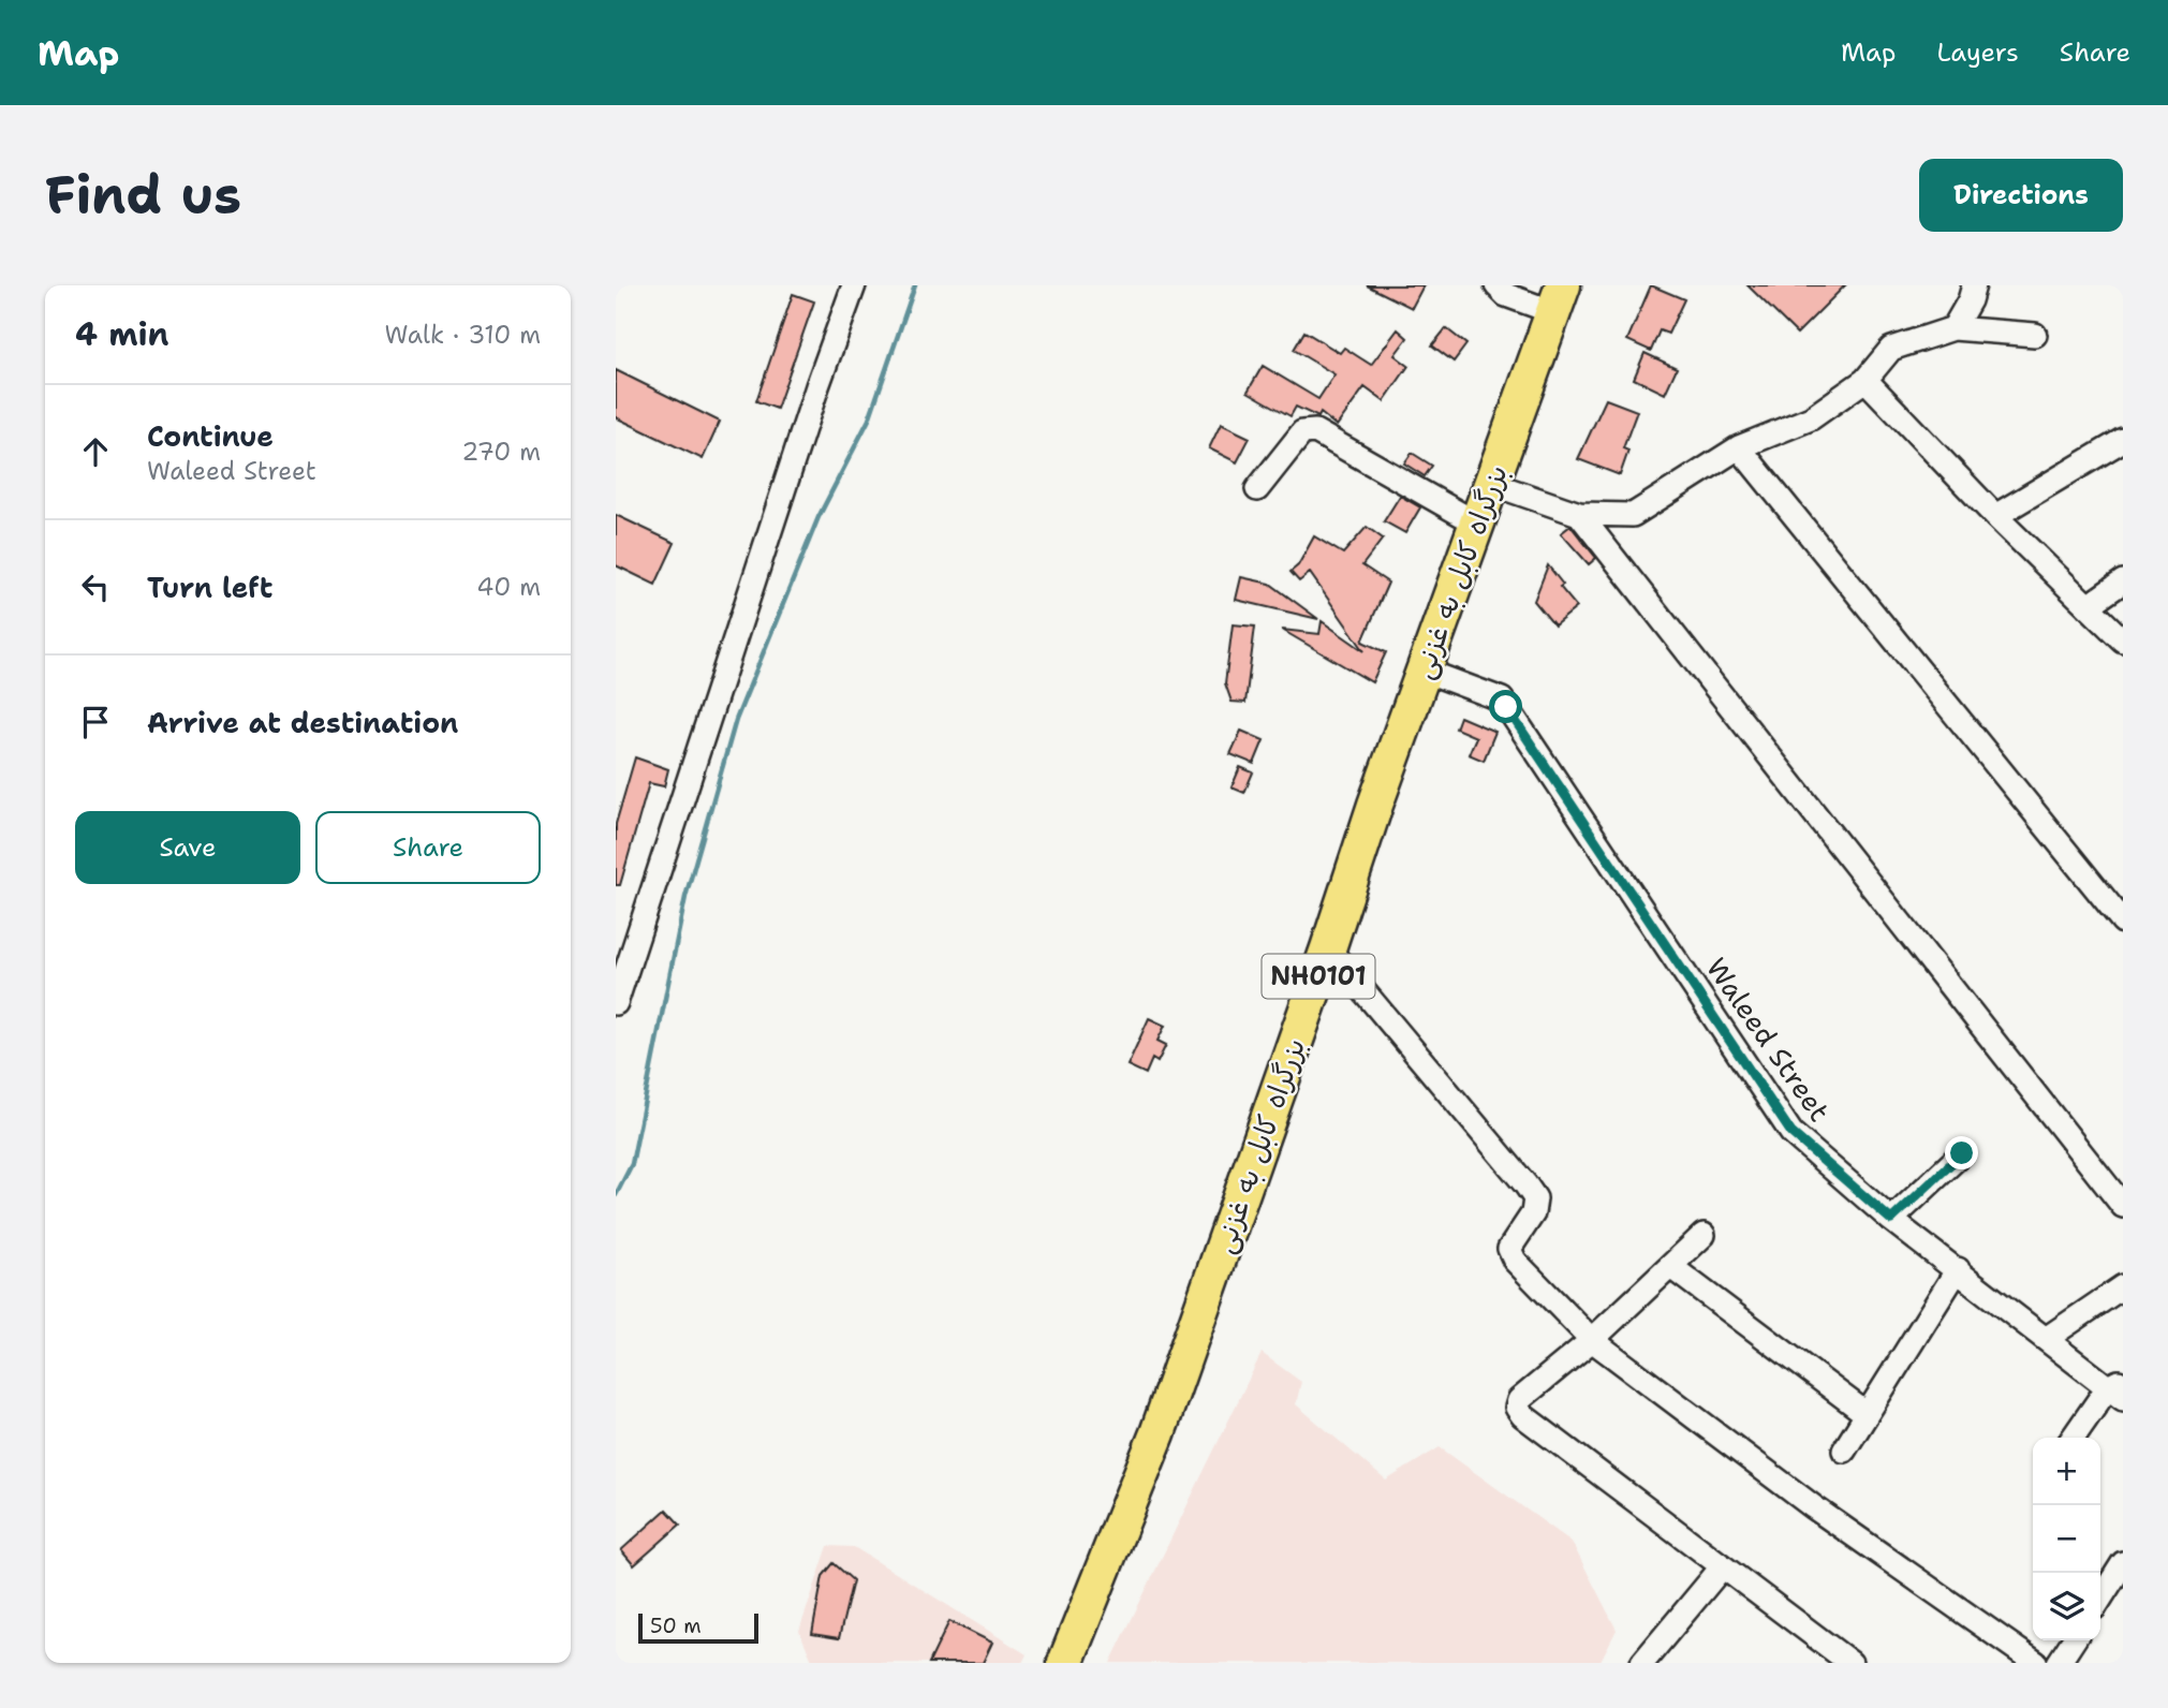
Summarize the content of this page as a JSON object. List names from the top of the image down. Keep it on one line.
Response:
{"streets":{"highway":["بزرگراه کابل به غزنی","NH0101"],"street":["Waleed Street"]},"crossings":[["بزرگراه کابل به غزنی","Waleed Street"]],"scale_bar":"50 m","page":{"header":"Map","nav":["Map","Layers","Share"],"buttons":["Directions",["Save","Share"]],"title":"Find us","heading":["4 min","Walk · 310 m"],"list":[["Continue","Waleed Street","270 m"],["Turn left","40 m"],"Arrive at destination"],"map_buttons":["+","−"],"scale":"50 m"}}
